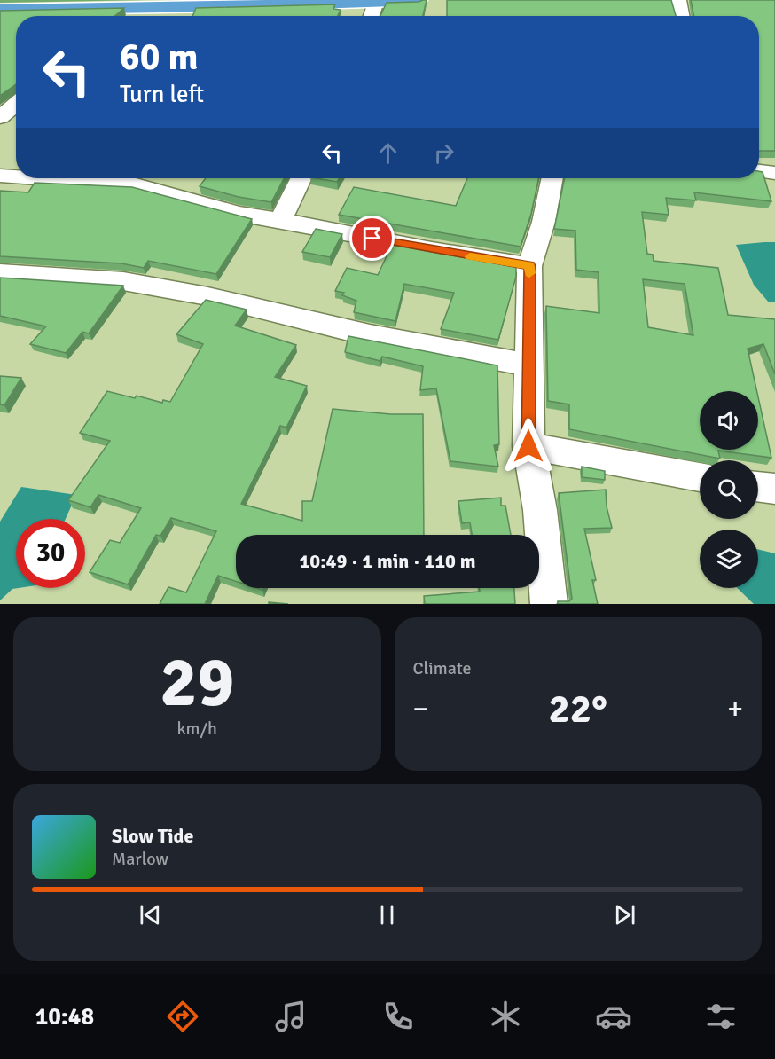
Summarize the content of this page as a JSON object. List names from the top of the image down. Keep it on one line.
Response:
{"page":{"turn":["60 m","Turn left"],"limit":"30","trip":"10:49 · 1 min · 110 m","tile":[["29","km/h"],"Climate"],"heat":["−","22°","+"],"song":["Slow Tide","Marlow"],"tabs":"10:48"}}
